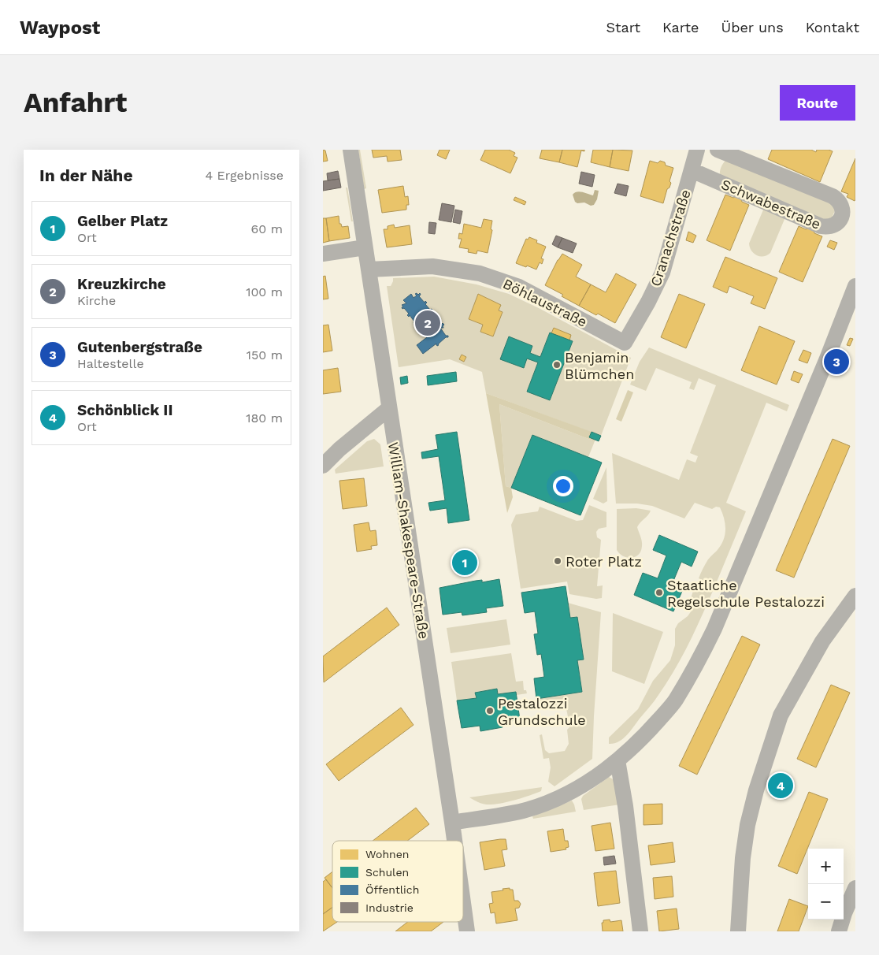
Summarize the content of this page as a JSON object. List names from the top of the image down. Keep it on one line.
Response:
{"streets":{"street":["Schwabestraße","Cranachstraße","Böhlaustraße","William-Shakespeare-Straße"]},"crossings":[["Schwabestraße","Cranachstraße"],["Cranachstraße","Böhlaustraße"],["Böhlaustraße","William-Shakespeare-Straße"]],"places":["Benjamin Blümchen","Roter Platz","Staatliche Regelschule Pestalozzi","Pestalozzi Grundschule"],"legend":["Wohnen","Schulen","Öffentlich","Industrie"],"page":{"header":"Waypost","nav":["Start","Karte","Über uns","Kontakt"],"buttons":"Route","title":"Anfahrt","heading":["In der Nähe","4 Ergebnisse"],"list":[{"mark":"1","name":"Gelber Platz","note":"Ort","value":"60 m"},{"mark":"2","name":"Kreuzkirche","note":"Kirche","value":"100 m"},{"mark":"3","name":"Gutenbergstraße","note":"Haltestelle","value":"150 m"},{"mark":"4","name":"Schönblick II","note":"Ort","value":"180 m"}],"pins":["2","3","1","4"],"map_buttons":["+","−"]}}
